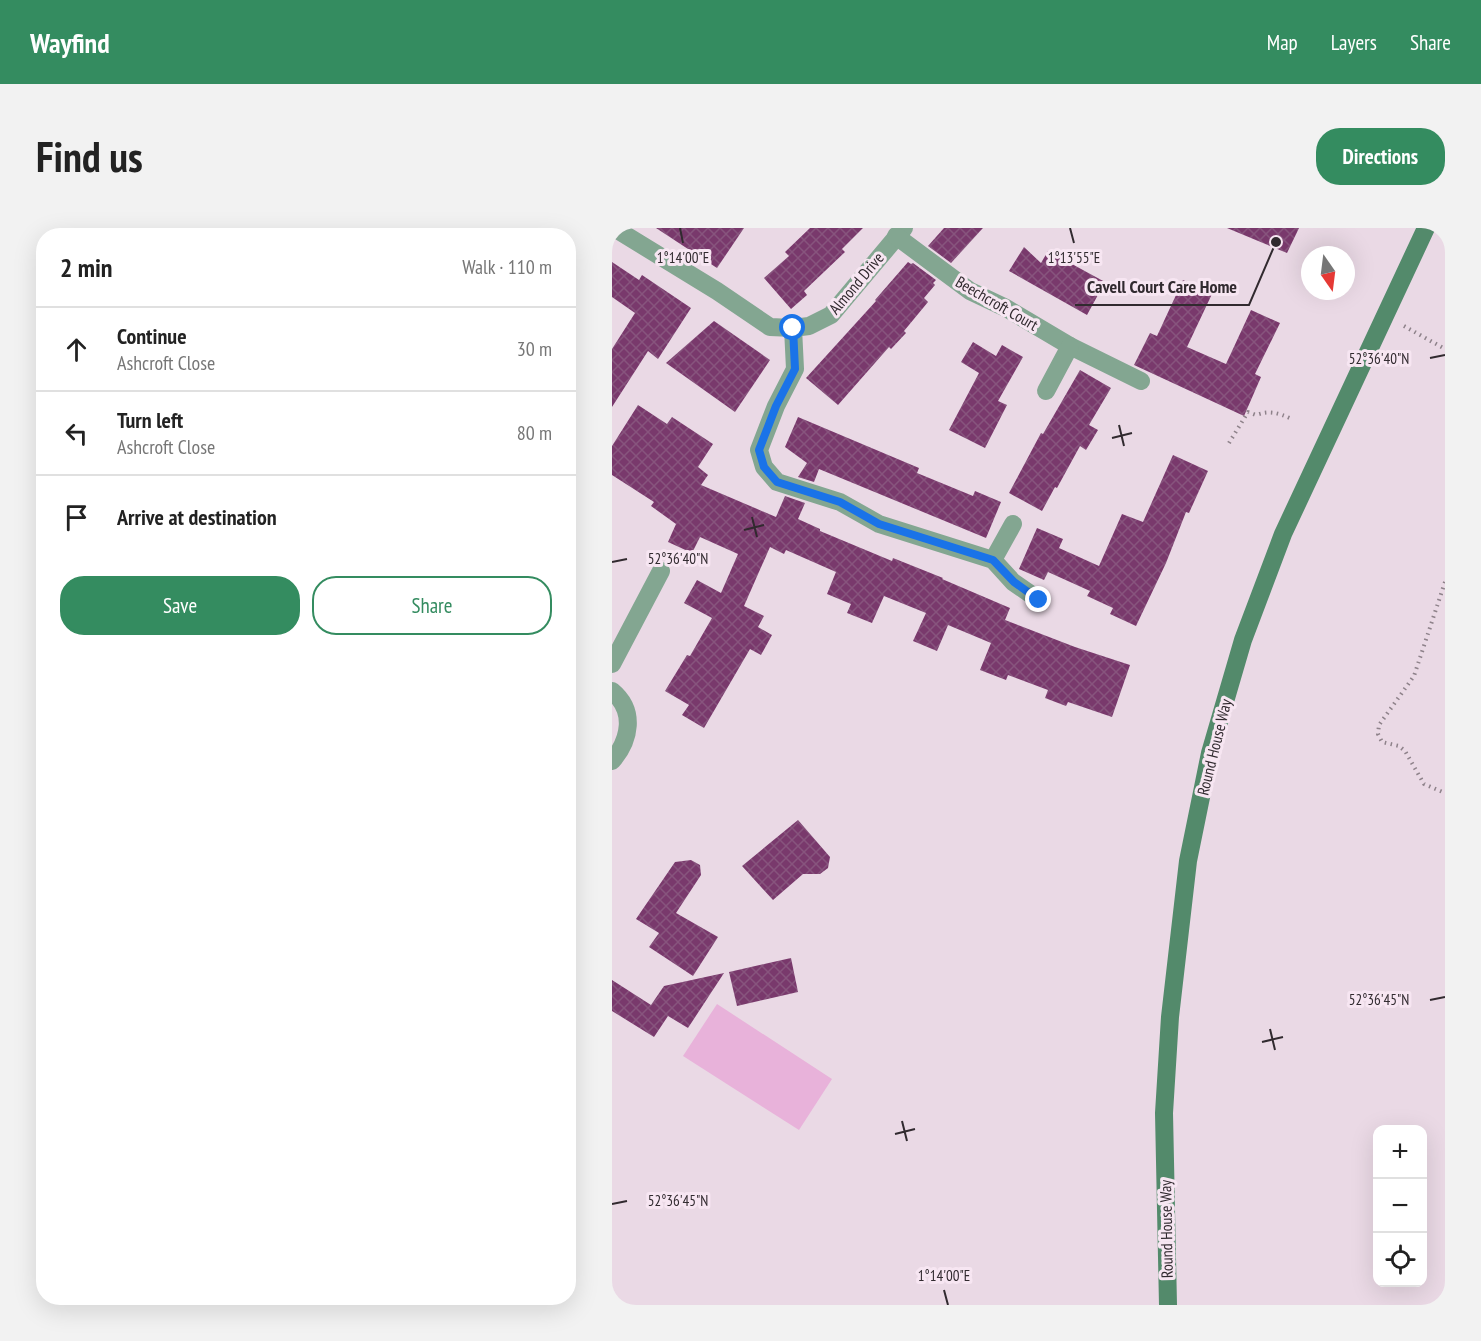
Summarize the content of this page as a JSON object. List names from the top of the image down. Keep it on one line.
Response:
{"streets":{"street":["Almond Drive","Beechcroft Court","Round House Way"]},"crossings":[["Almond Drive","Beechcroft Court"]],"places":["Cavell Court Care Home"],"north":"bottom","page":{"header":"Wayfind","nav":["Map","Layers","Share"],"buttons":["Directions",["Save","Share"]],"title":"Find us","heading":["2 min","Walk · 110 m"],"list":[["Continue","Ashcroft Close","30 m"],["Turn left","Ashcroft Close","80 m"],"Arrive at destination"],"map_buttons":["+","−"]},"coordinates":["1°14'00\"E","1°13'55\"E","52°36'40\"N","52°36'45\"N"]}
